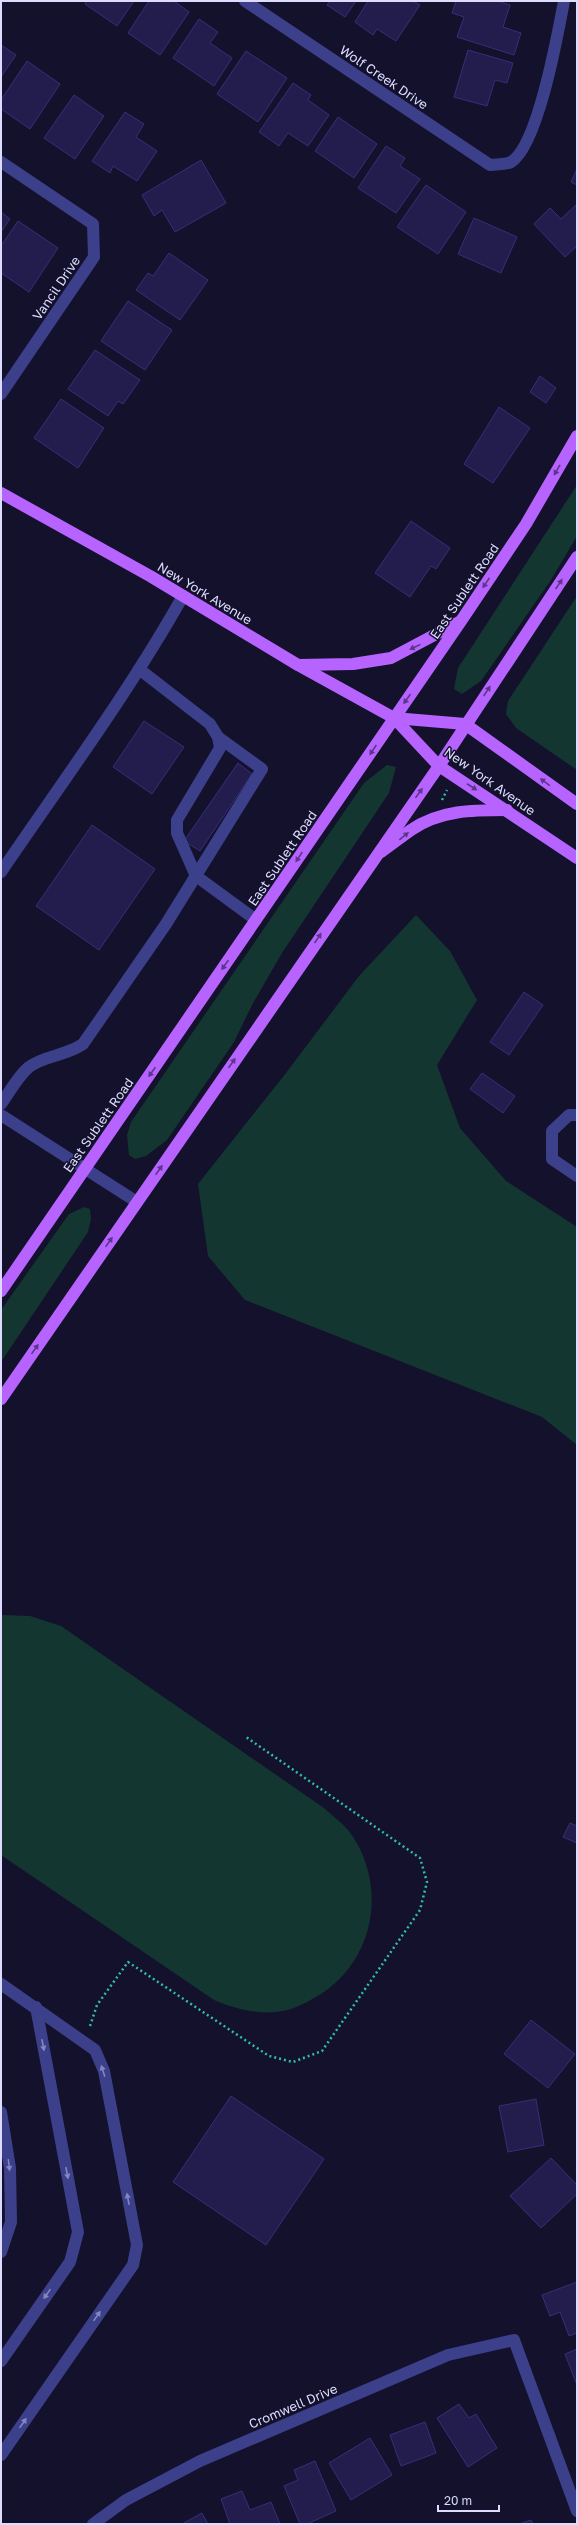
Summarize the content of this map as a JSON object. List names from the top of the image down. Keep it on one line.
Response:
{"streets":{"main road":["East Sublett Road","New York Avenue"],"street":["Wolf Creek Drive","Vancil Drive","Cromwell Drive"]},"crossings":[["East Sublett Road","New York Avenue"]],"scale_bar":"20 m"}
